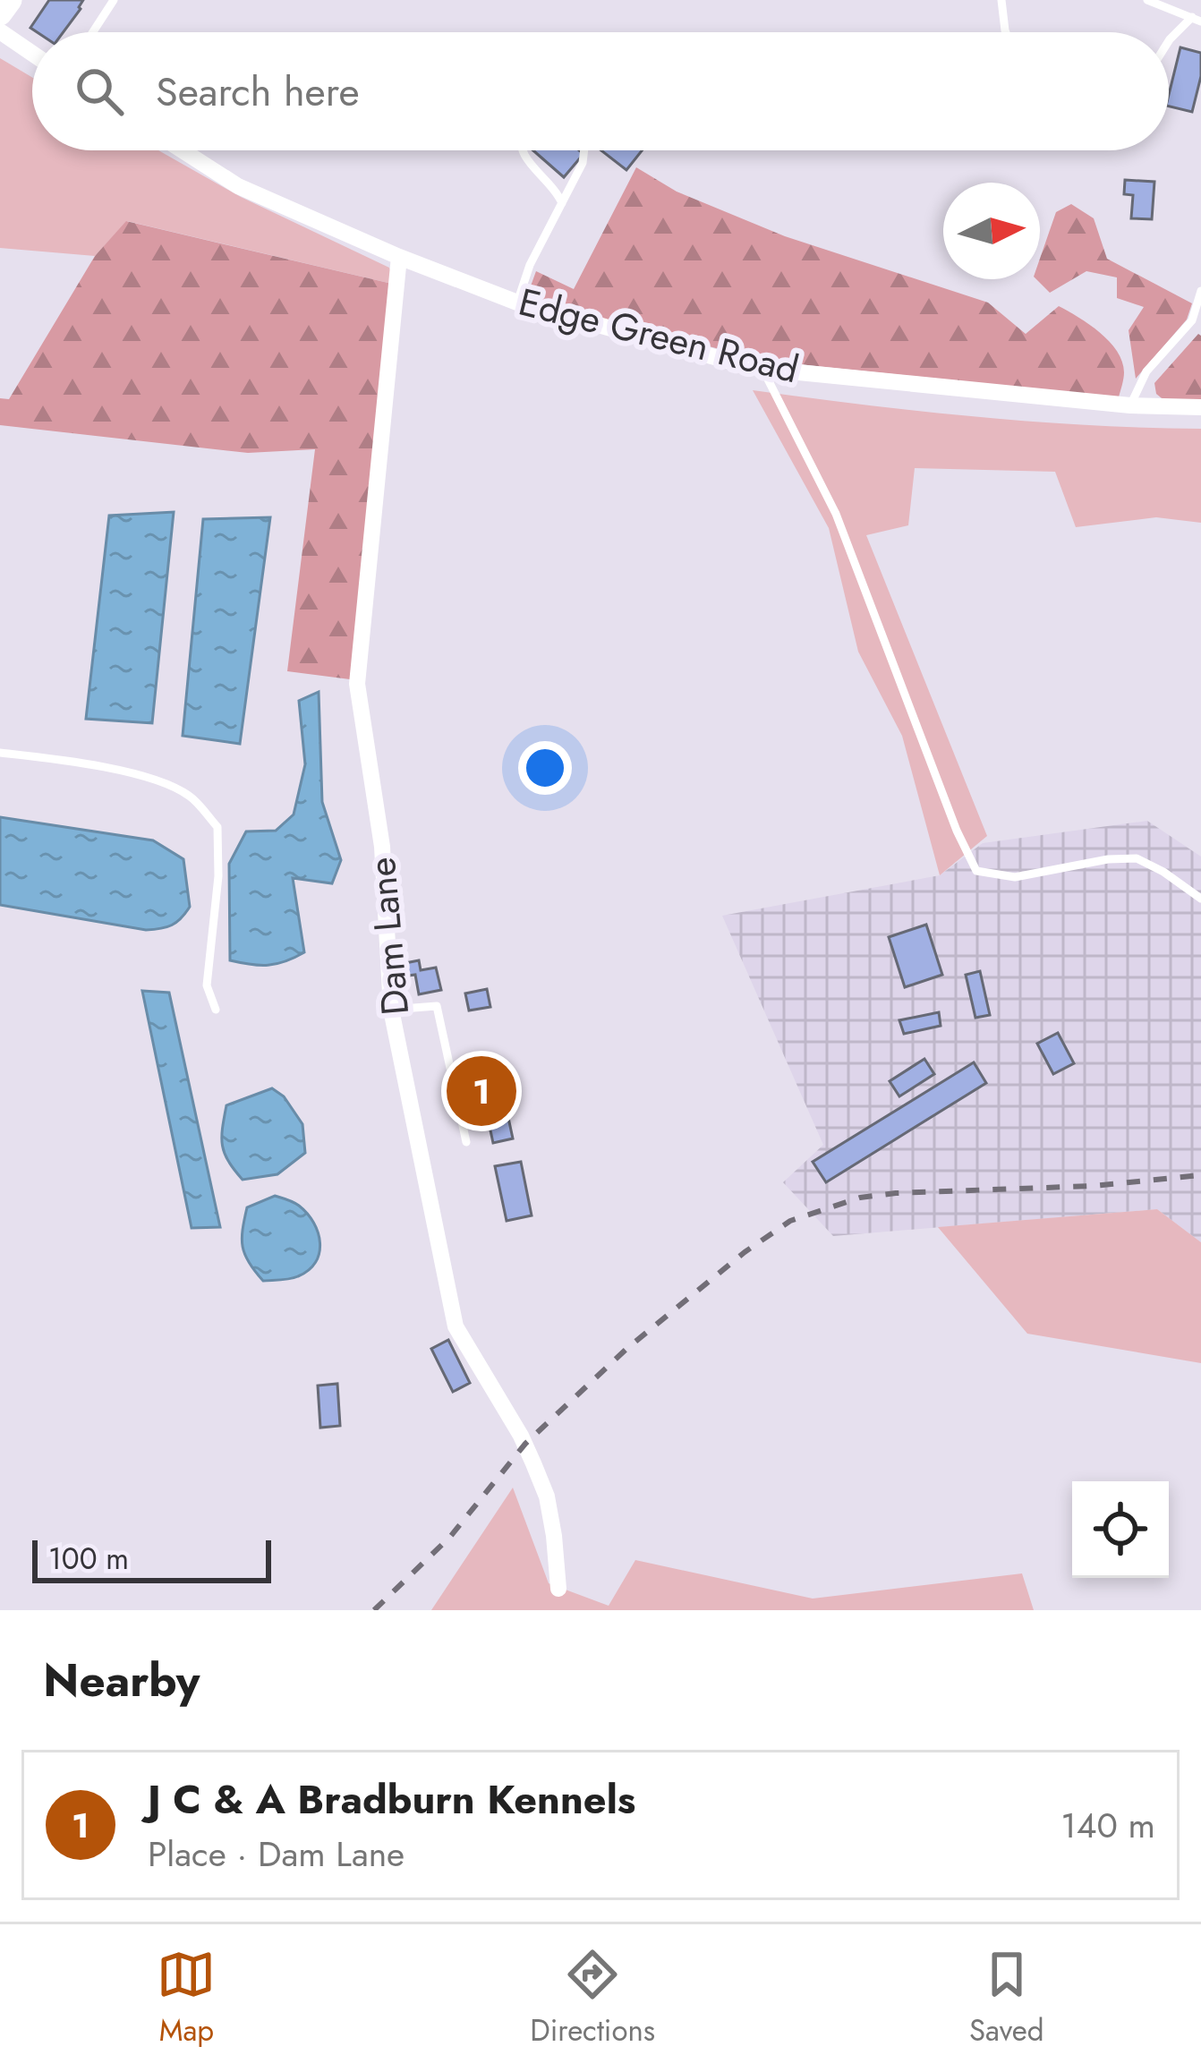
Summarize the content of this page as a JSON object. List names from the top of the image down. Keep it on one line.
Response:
{"streets":{"street":["Edge Green Road","Dam Lane"]},"crossings":[["Edge Green Road","Dam Lane"]],"scale_bar":"100 m","north":"right","page":{"search":"Search here","pins":"1","scale":"100 m","heading":"Nearby","list":[{"mark":"1","name":"J C & A Bradburn Kennels","note":"Place · Dam Lane","value":"140 m"}],"nav":["Map","Directions","Saved"]}}
